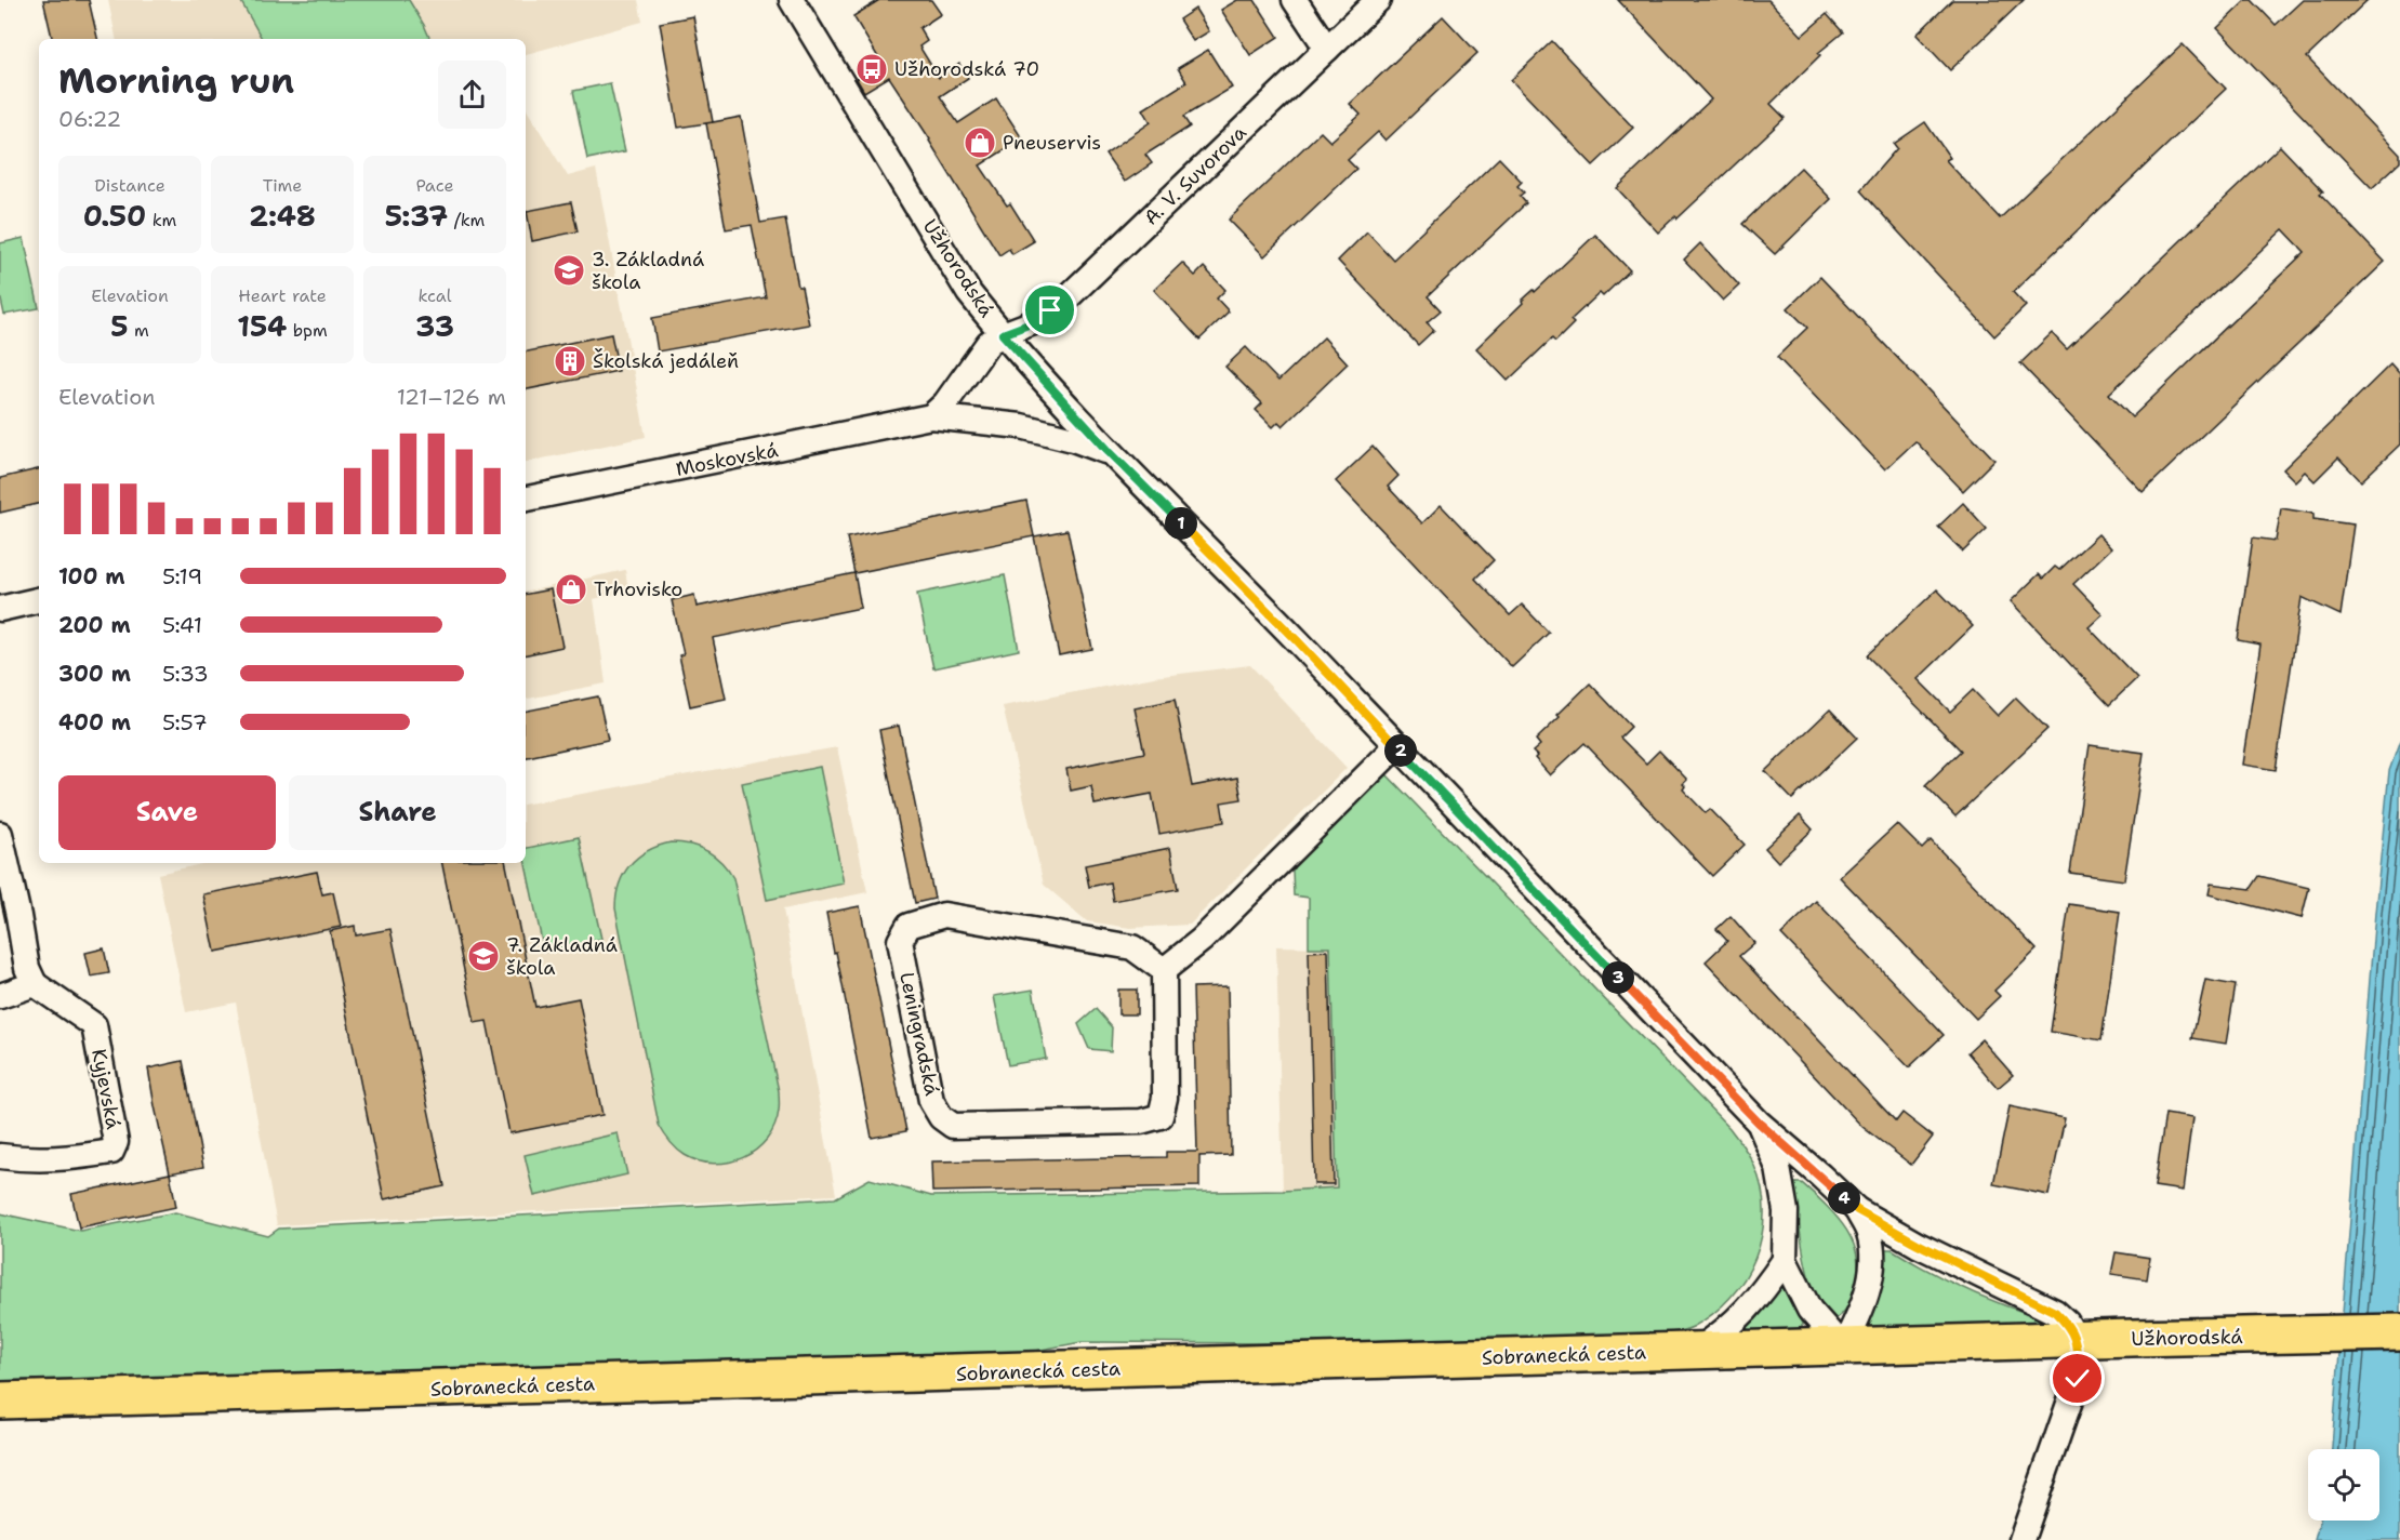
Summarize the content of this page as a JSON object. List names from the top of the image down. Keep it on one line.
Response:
{"streets":{"main road":["Užhorodská","Sobranecká cesta"],"street":["A. V. Suvorova","Moskovská","Leningradská","Kyjevská"]},"crossings":[["A. V. Suvorova","Užhorodská"],["Užhorodská","Moskovská"],["Užhorodská","Sobranecká cesta"]],"places":{"bus stop":["Užhorodská 70"],"shop":["Pneuservis","Trhovisko"],"school or university":["3. Základná škola","7. Základná škola"],"building":["Školská jedáleň"]},"page":{"heading":["Morning run","06:22"],"stats":[["Distance","0.50 km"],["Time","2:48"],["Pace","5:37 /km"],["Elevation","5 m"],["Heart rate","154 bpm"],["kcal","33"]],"chart":["Elevation","121–126 m"],"pins":["1","2","3","4"],"list":[{"name":"100 m","note":"5:19"},{"name":"200 m","note":"5:41"},{"name":"300 m","note":"5:33"},{"name":"400 m","note":"5:57"}],"buttons":["Save","Share"]}}
